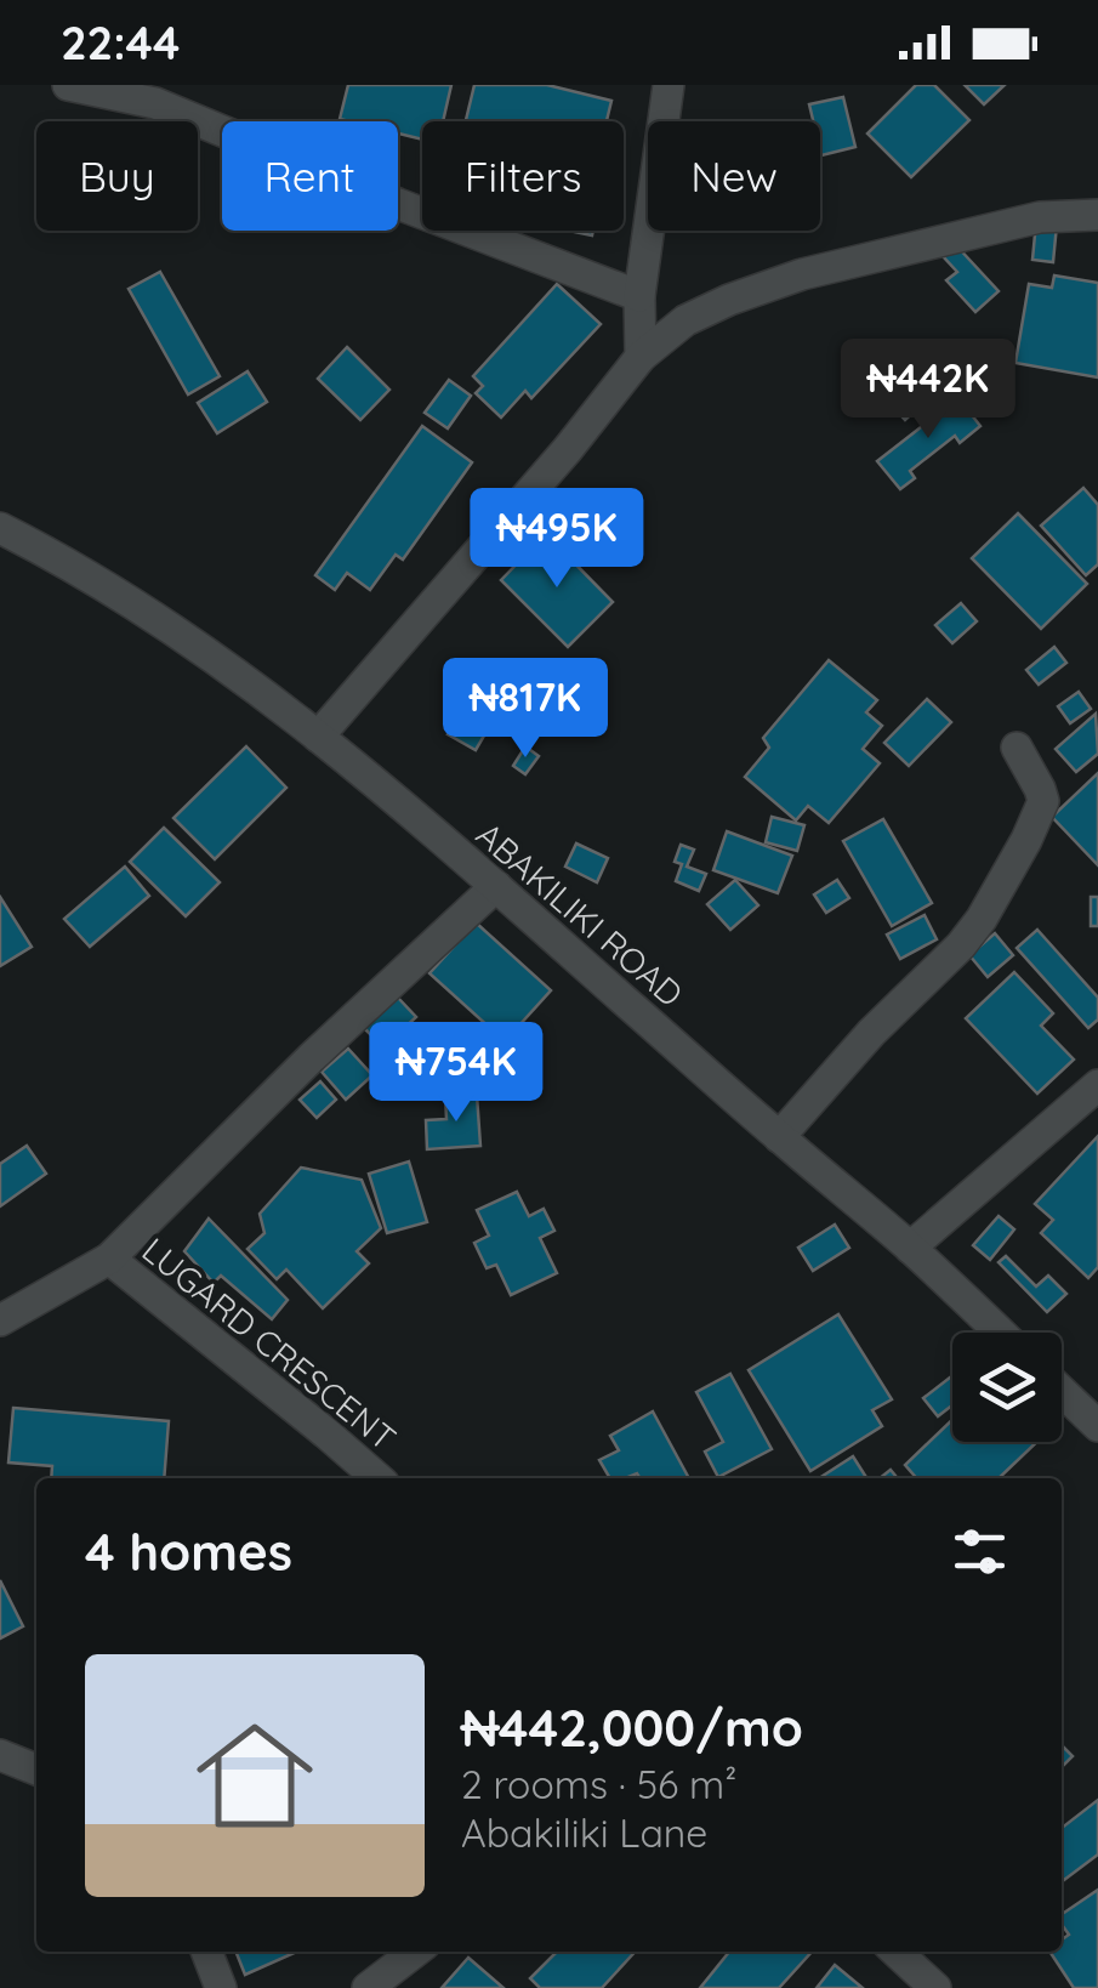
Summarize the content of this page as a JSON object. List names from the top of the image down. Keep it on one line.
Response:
{"streets":{"street":["ABAKILIKI ROAD","LUGARD CRESCENT"]},"page":{"status":"22:44","chip":["Buy","Rent","Filters","New"],"price":["₦442K","₦495K","₦817K","₦754K"],"heading":"4 homes","list":[{"name":"₦442,000/mo","note":"2 rooms · 56 m² · Abakiliki Lane"}]}}
